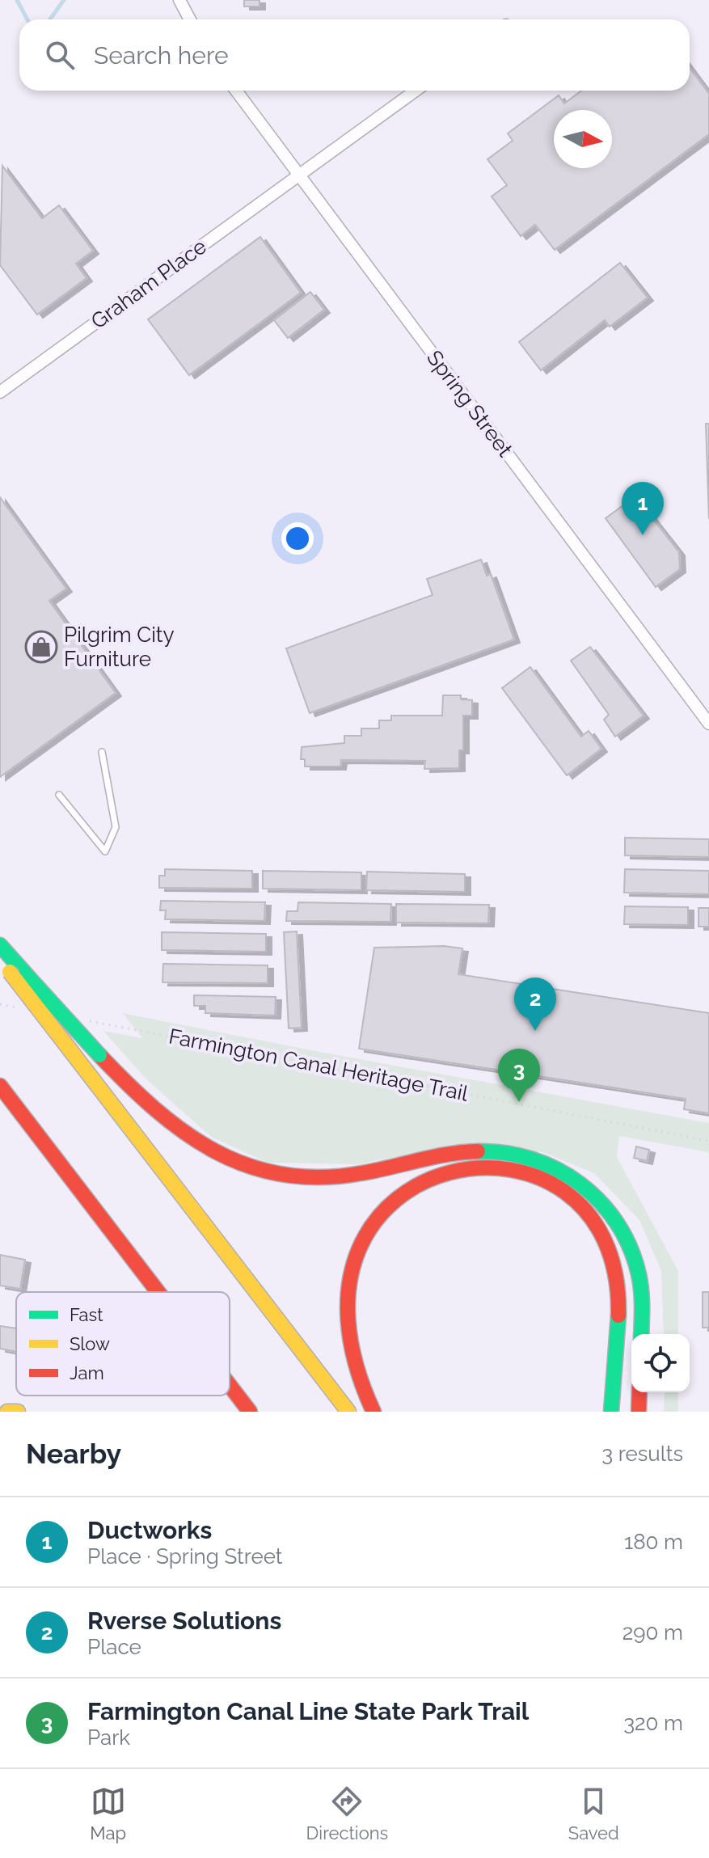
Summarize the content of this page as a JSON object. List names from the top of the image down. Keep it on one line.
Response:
{"streets":{"street":["Graham Place","Spring Street"],"path":["Farmington Canal Heritage Trail"]},"crossings":[["Graham Place","Spring Street"]],"places":{"shop":["Pilgrim City Furniture"]},"legend":["Fast","Slow","Jam"],"north":"right","page":{"search":"Search here","pins":["1","2","3"],"heading":["Nearby","3 results"],"list":[{"mark":"1","name":"Ductworks","note":"Place · Spring Street","value":"180 m"},{"mark":"2","name":"Rverse Solutions","note":"Place","value":"290 m"},{"mark":"3","name":"Farmington Canal Line State Park Trail","note":"Park","value":"320 m"}],"nav":["Map","Directions","Saved"]}}
